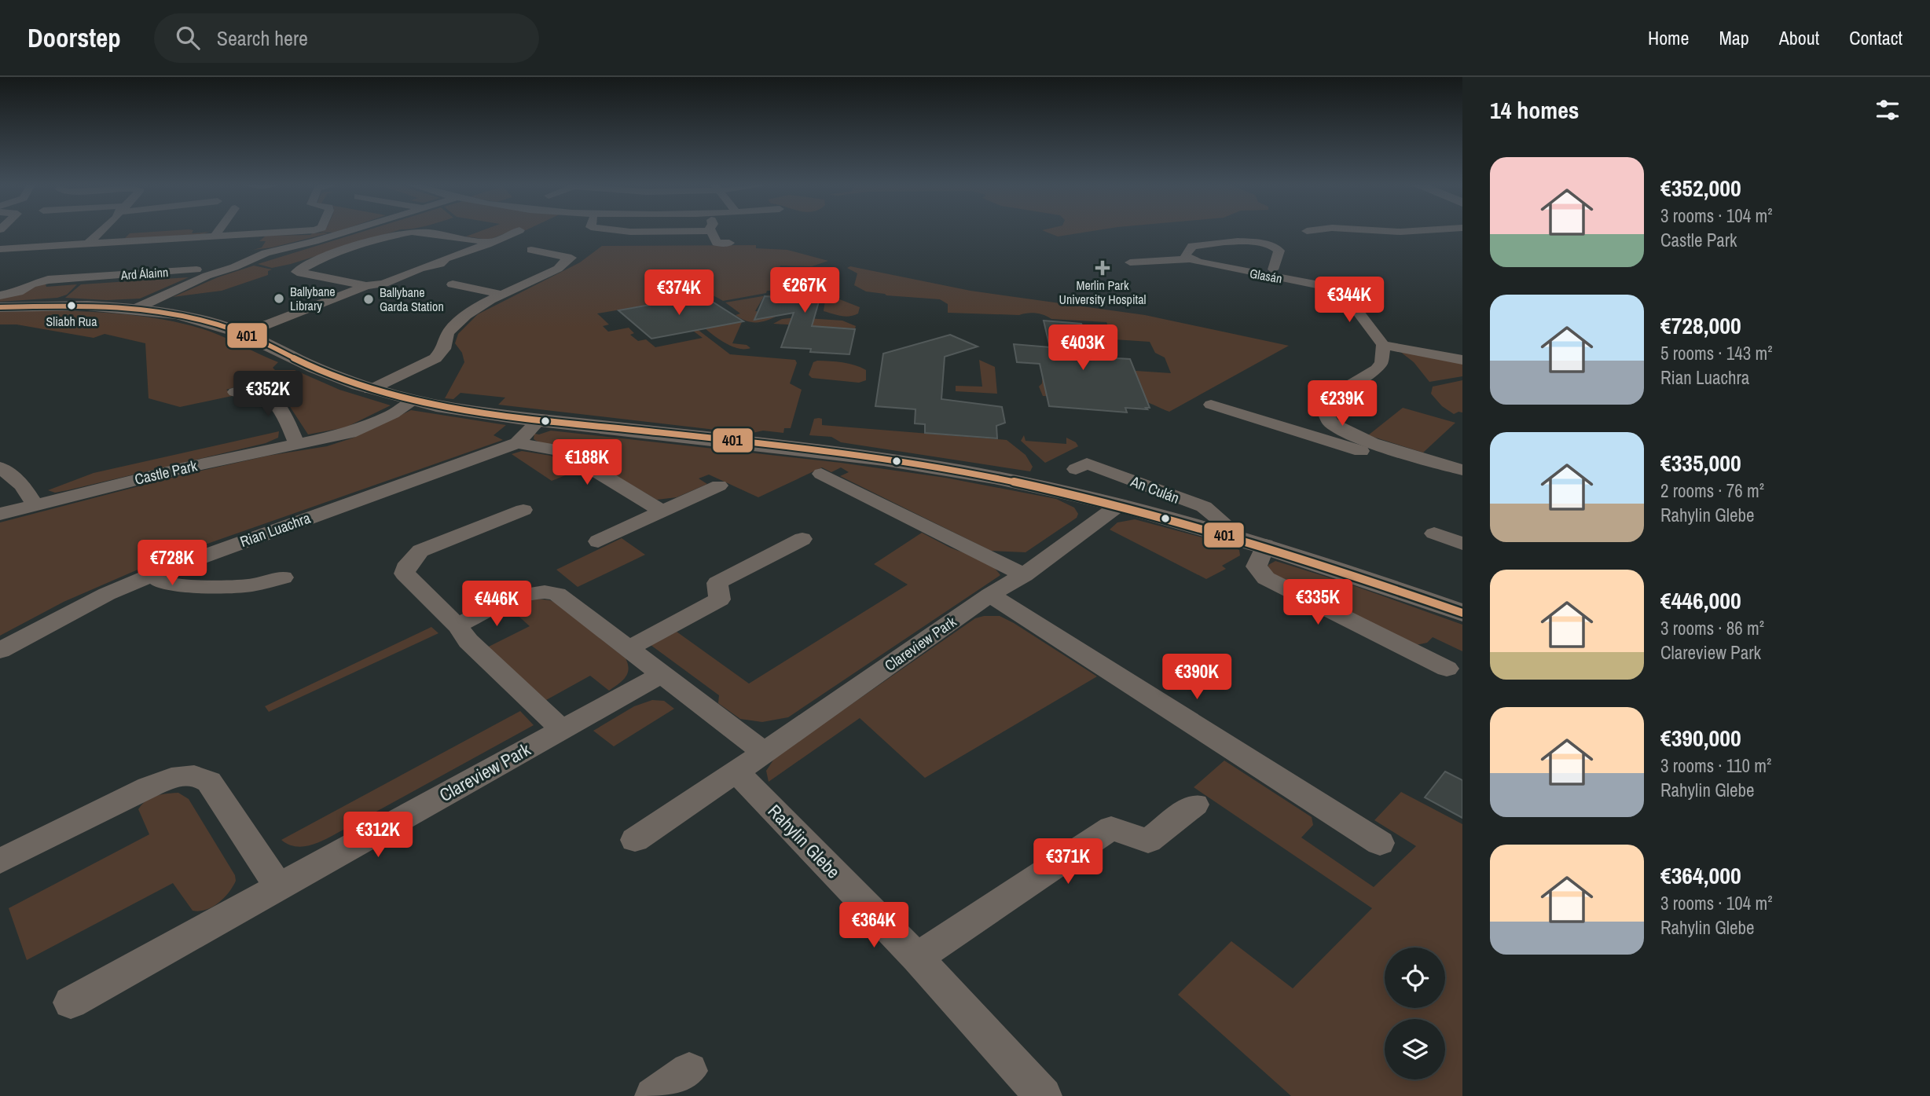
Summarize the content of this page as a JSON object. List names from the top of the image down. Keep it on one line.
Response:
{"streets":{"street":["Ard Álainn","Glasán","Castle Park","An Culán","Rian Luachra","Clareview Park","Rahylin Glebe"]},"crossings":[["Clareview Park","Rahylin Glebe"]],"places":{"health":["Merlin Park University Hospital"],"other":["Ballybane Library","Ballybane Garda Station","Sliabh Rua"]},"lines":["transit line 401"],"page":{"header":"Doorstep","search":"Search here","nav":["Home","Map","About","Contact"],"heading":"14 homes","list":[{"name":"€352,000","note":"3 rooms · 104 m² · Castle Park"},{"name":"€728,000","note":"5 rooms · 143 m² · Rian Luachra"},{"name":"€335,000","note":"2 rooms · 76 m² · Rahylin Glebe"},{"name":"€446,000","note":"3 rooms · 86 m² · Clareview Park"},{"name":"€390,000","note":"3 rooms · 110 m² · Rahylin Glebe"},{"name":"€364,000","note":"3 rooms · 104 m² · Rahylin Glebe"}],"price":["€267K","€374K","€344K","€403K","€352K","€239K","€188K","€728K","€335K","€446K","€390K","€312K","€371K","€364K"]}}
